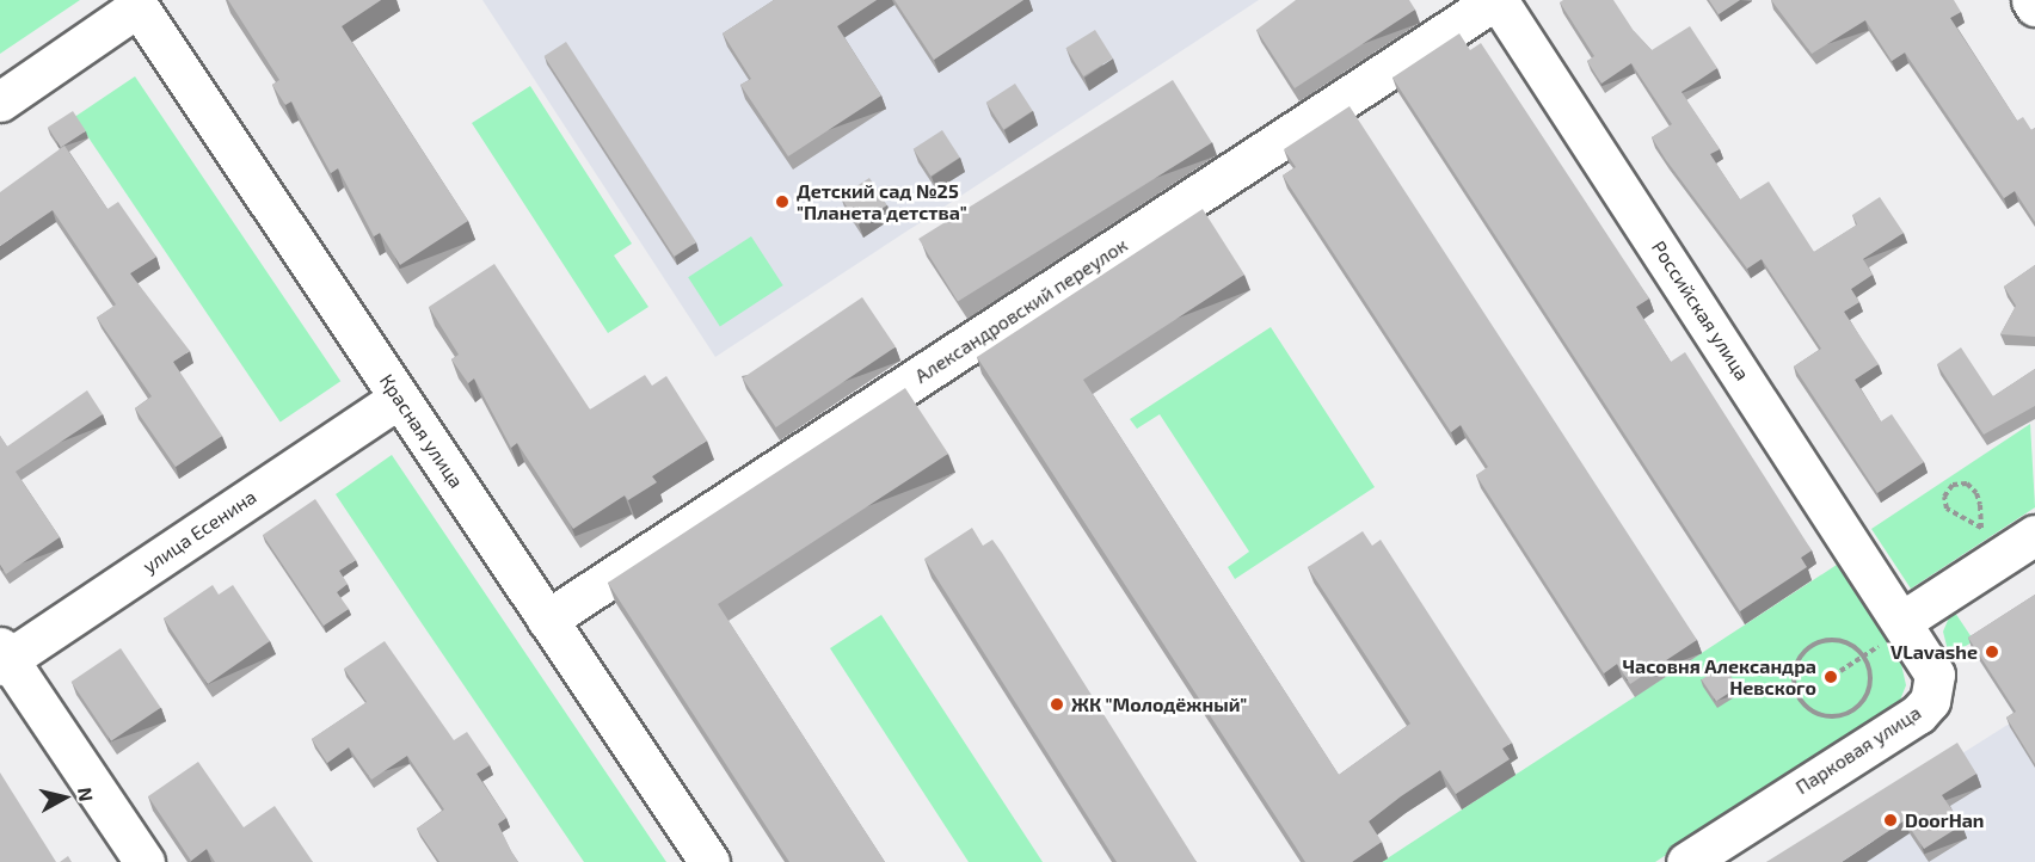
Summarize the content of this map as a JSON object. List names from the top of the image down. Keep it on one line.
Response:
{"streets":{"street":["Александровский переулок","Российская улица","Красная улица","улица Есенина","Парковая улица"]},"crossings":[["Александровский переулок","Российская улица"],["Александровский переулок","Красная улица"],["Российская улица","Парковая улица"],["Красная улица","улица Есенина"]],"places":["Детский сад №25 \"Планета детства\"","VLavashe","Часовня Александра Невского","ЖК \"Молодёжный\"","DoorHan"],"north":"right"}
